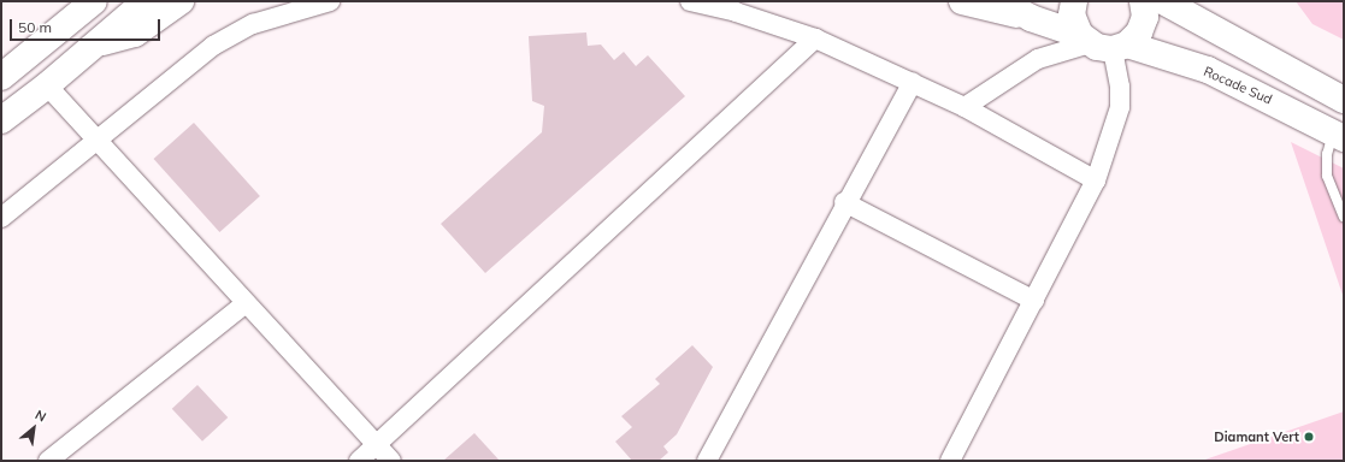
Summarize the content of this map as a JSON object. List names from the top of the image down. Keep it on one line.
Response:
{"streets":{"highway":["Rocade Sud"]},"places":["Diamant Vert"],"scale_bar":"50 m","north":"top right"}
